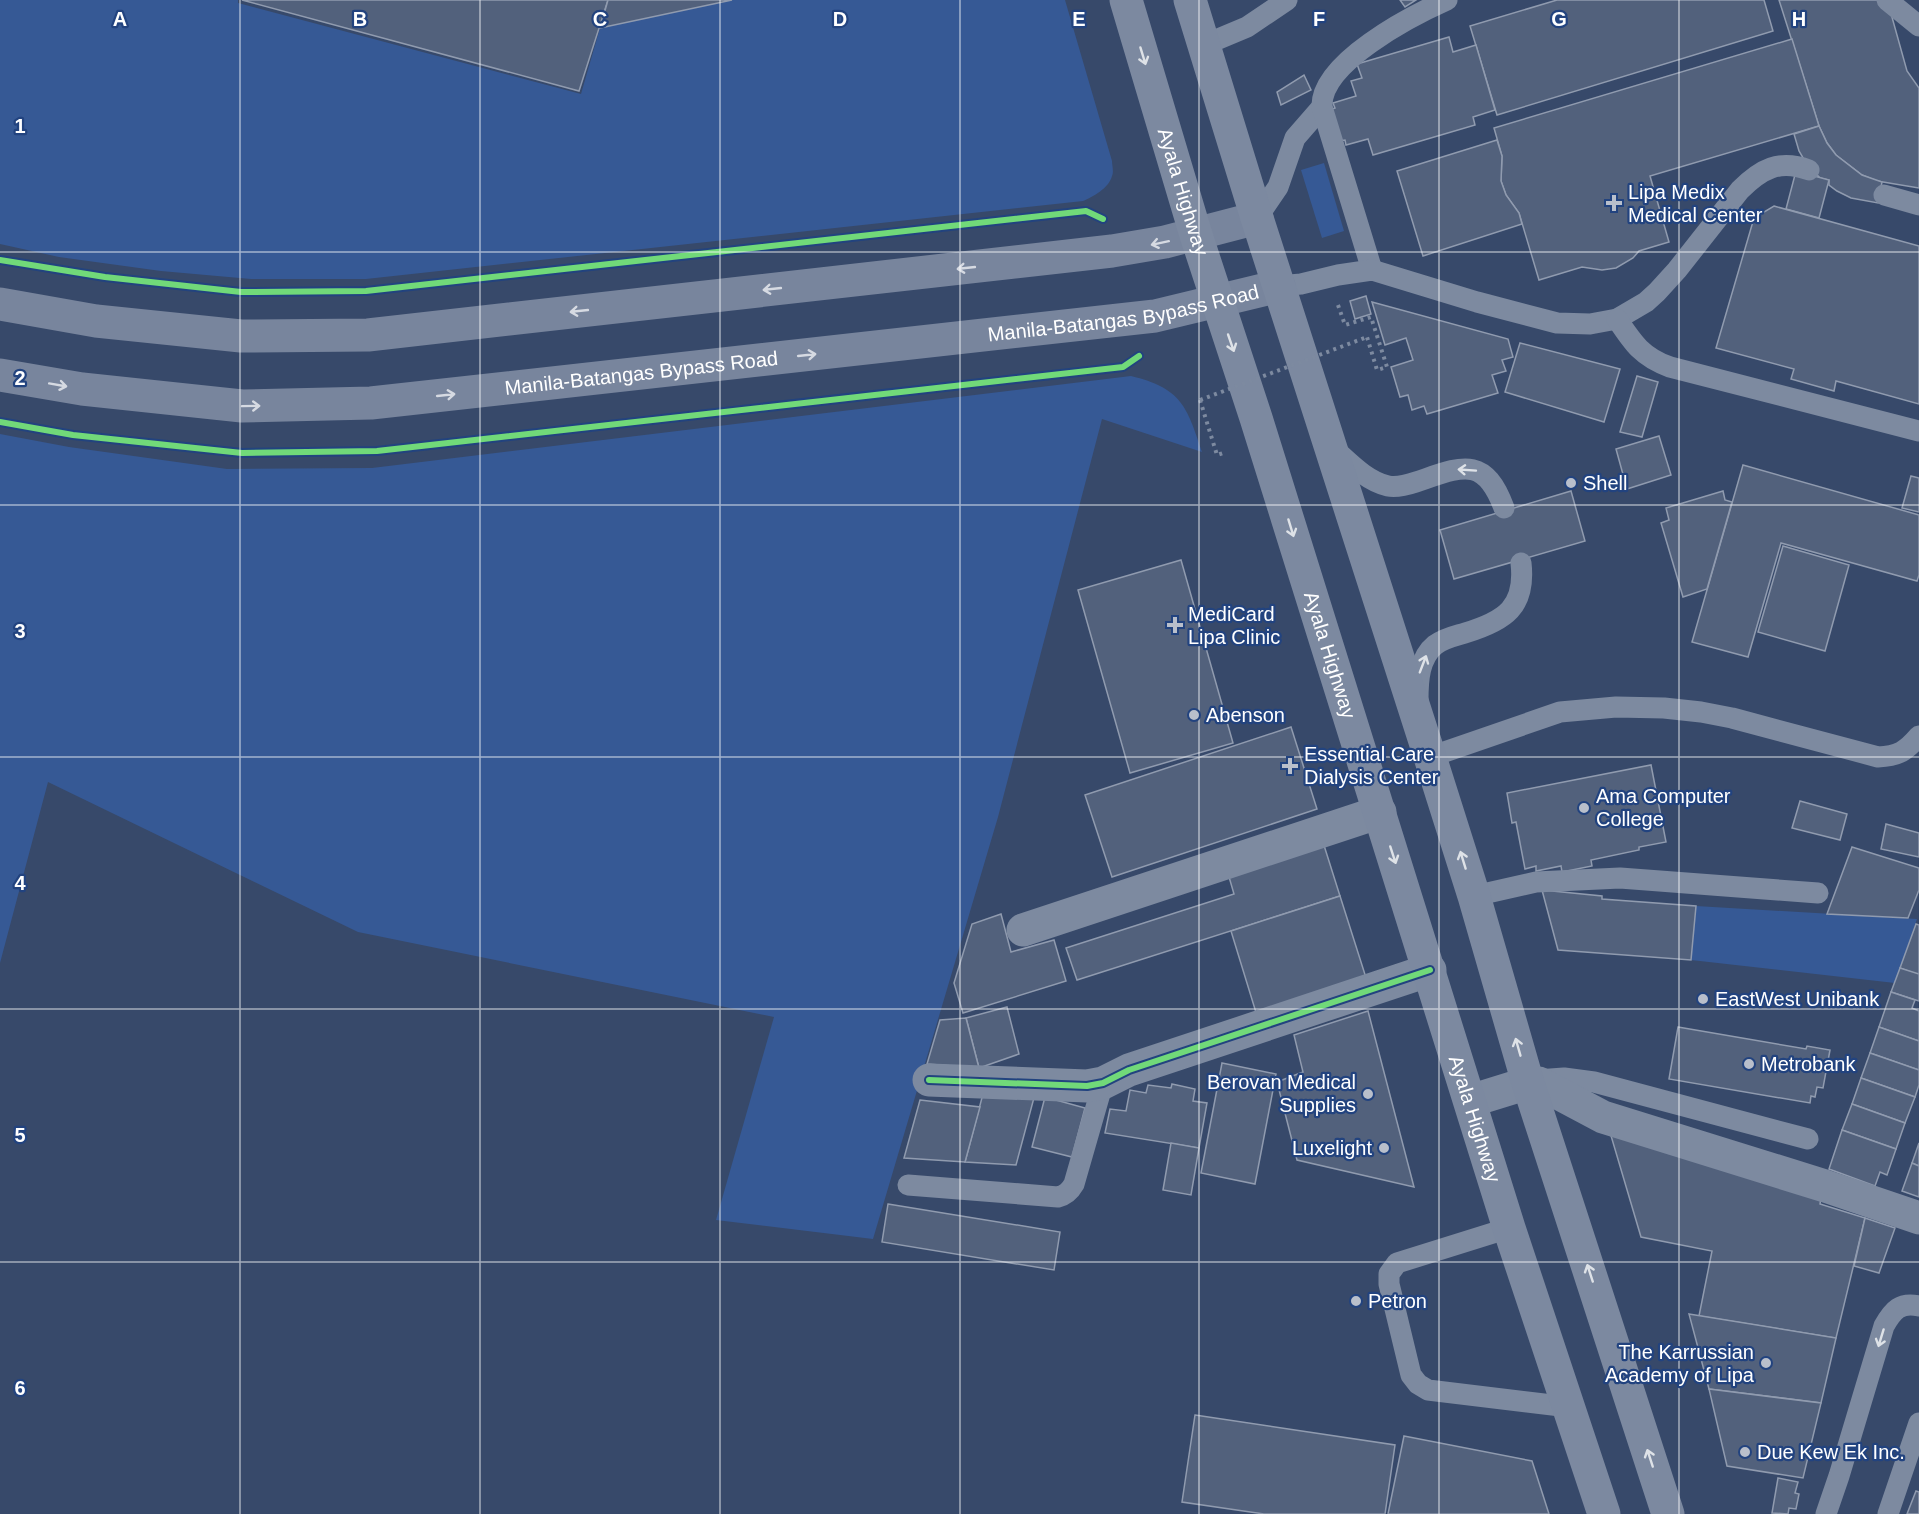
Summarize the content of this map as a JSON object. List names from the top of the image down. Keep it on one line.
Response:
{"streets":{"highway":["Ayala Highway"],"main road":["Manila-Batangas Bypass Road"]},"crossings":[["Ayala Highway","Manila-Batangas Bypass Road"]],"places":{"health":["Lipa Medix Medical Center","MediCard Lipa Clinic","Essential Care Dialysis Center"],"other":["Shell","Abenson","Ama Computer College","EastWest Unibank","Metrobank","Berovan Medical Supplies","Luxelight","Petron","The Karrussian Academy of Lipa","Due Kew Ek Inc."]},"grid":{"columns":["A","B","C","D","E","F","G","H"],"rows":["1","2","3","4","5","6"]}}
